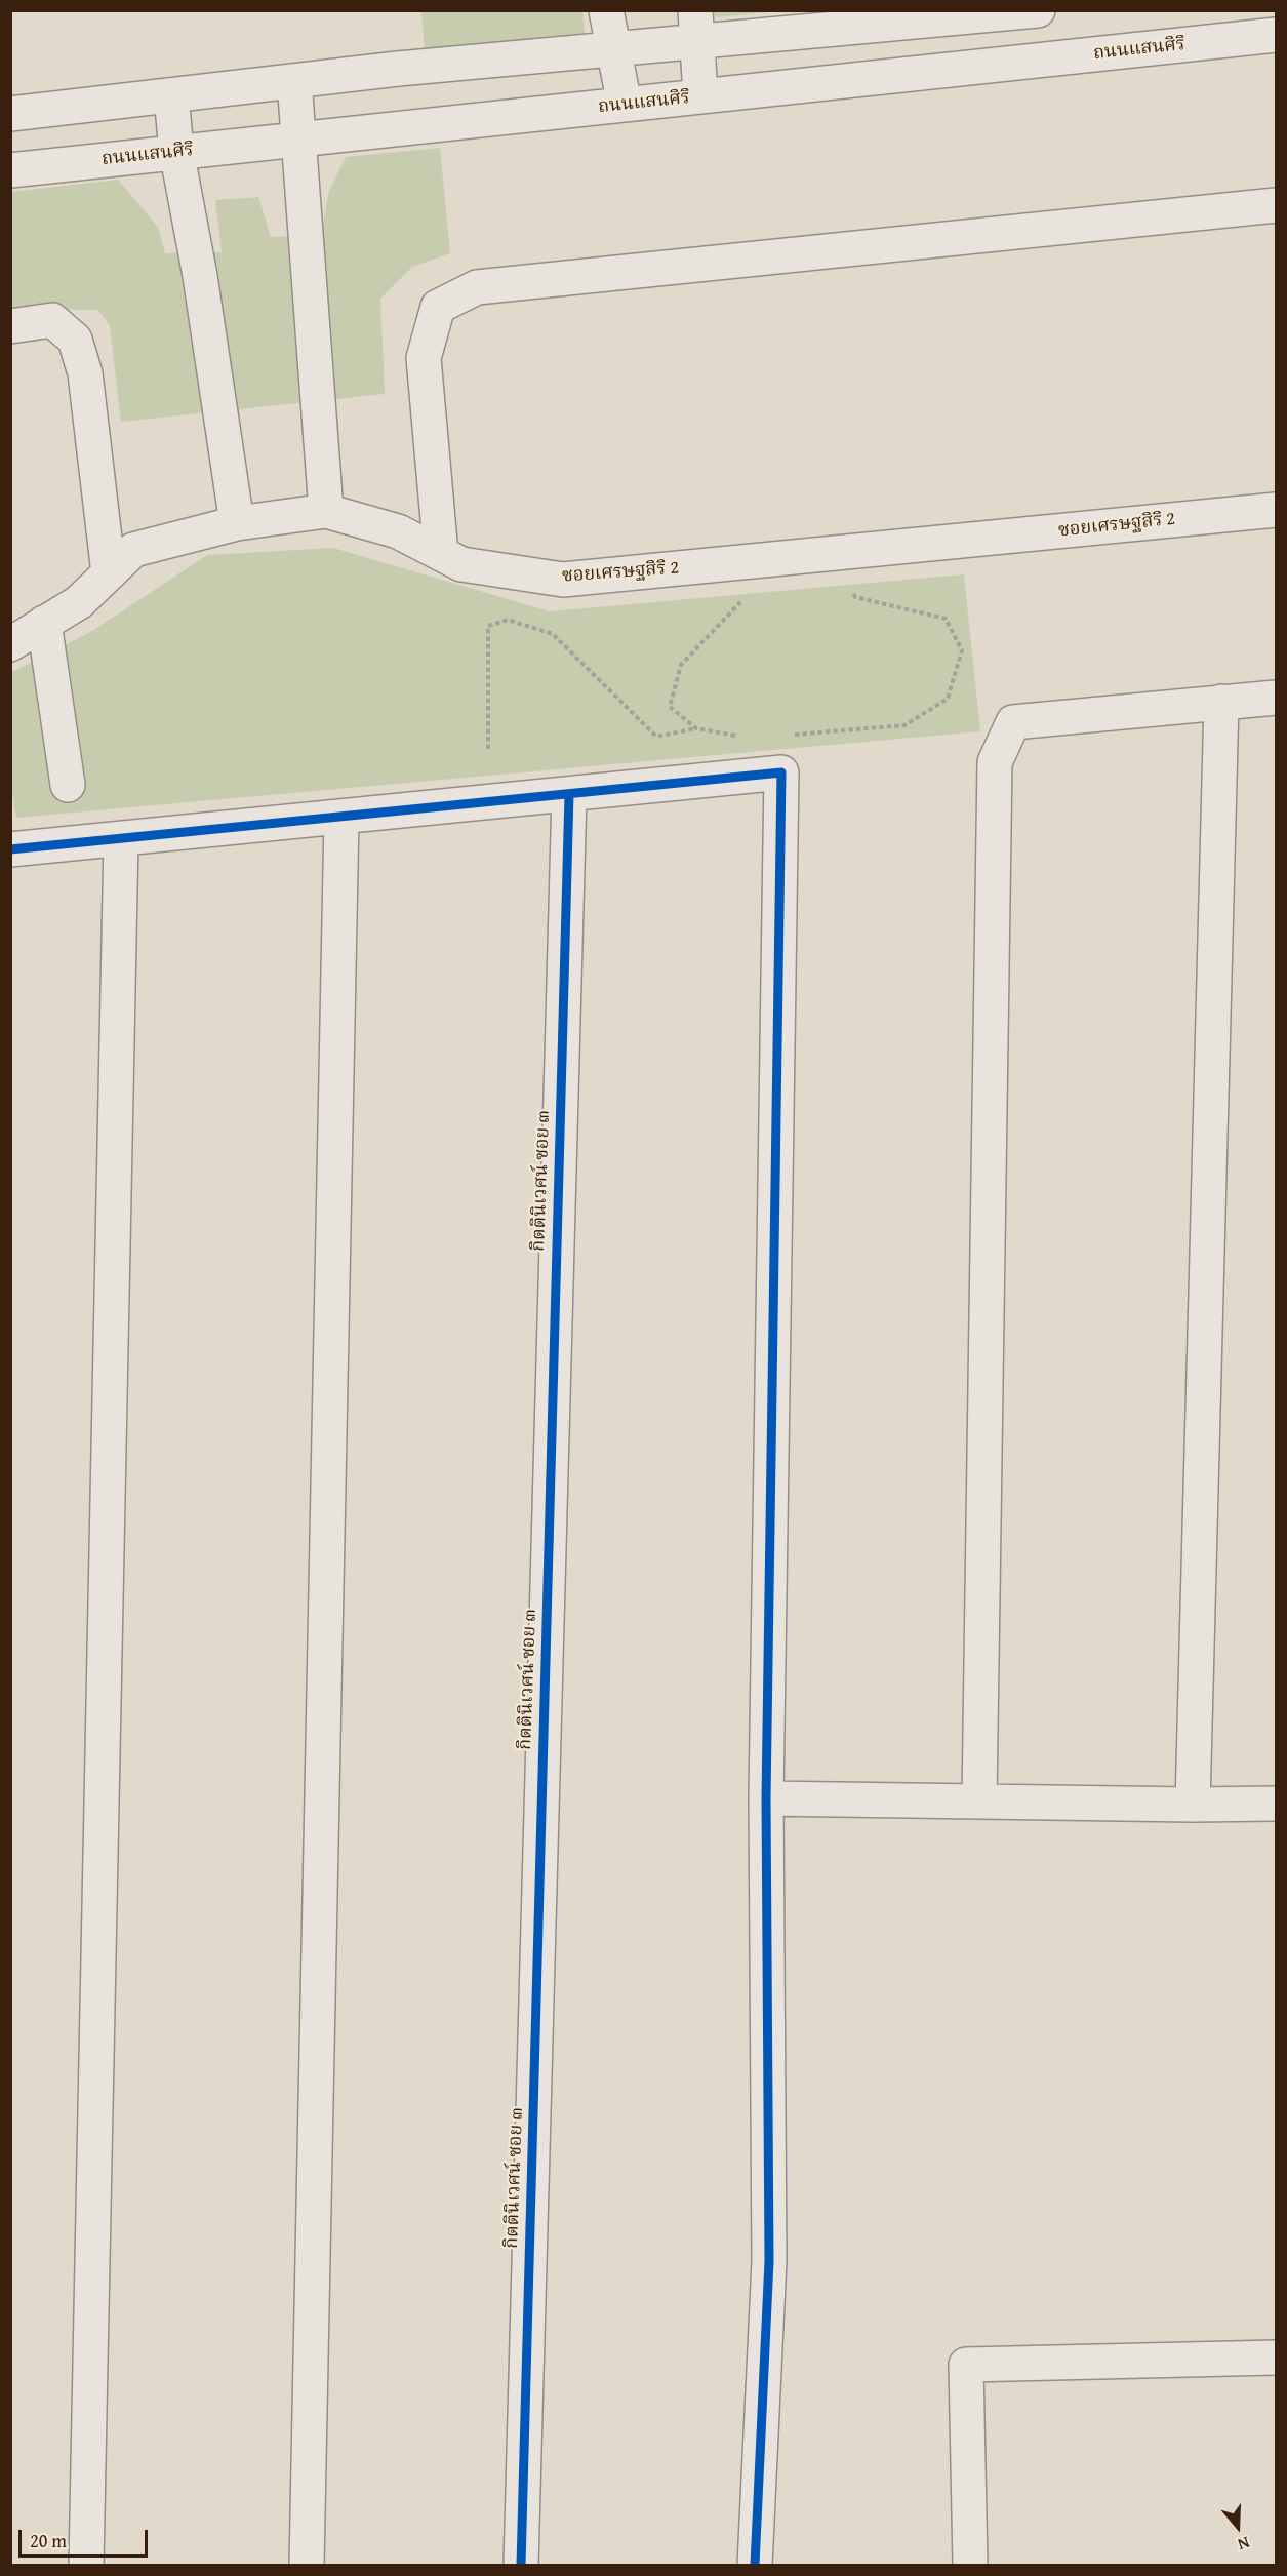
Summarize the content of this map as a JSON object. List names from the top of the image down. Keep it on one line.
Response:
{"streets":{"street":["ถนนแสนศิริ","ซอยเศรษฐสิริ 2","กิตตินิเวศน์ ซอย ๓"]},"scale_bar":"20 m","north":"bottom"}
